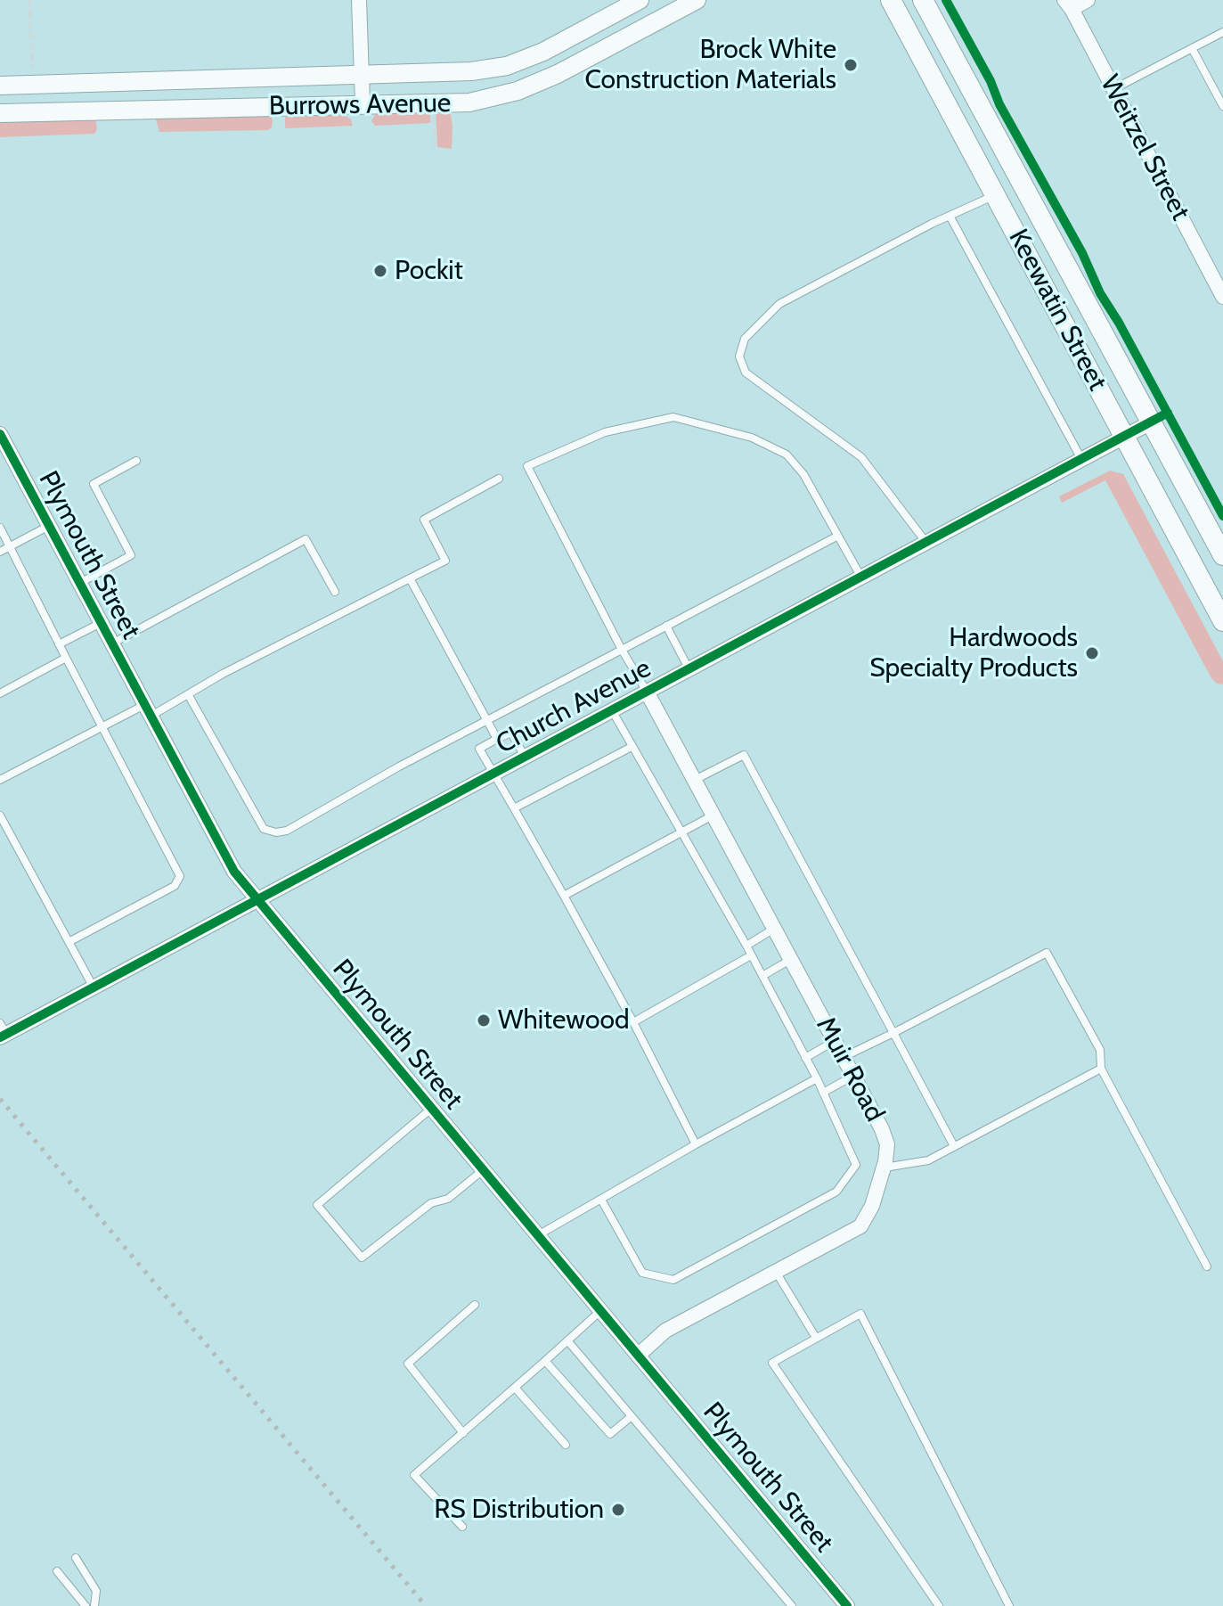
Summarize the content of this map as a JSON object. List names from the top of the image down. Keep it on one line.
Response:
{"streets":{"main road":["Keewatin Street"],"street":["Burrows Avenue","Weitzel Street","Plymouth Street","Church Avenue","Muir Road"]},"crossings":[["Keewatin Street","Church Avenue"],["Plymouth Street","Church Avenue"],["Plymouth Street","Muir Road"],["Church Avenue","Muir Road"]],"places":["Brock White Construction Materials","Pockit","Hardwoods Specialty Products","Whitewood","RS Distribution"]}
